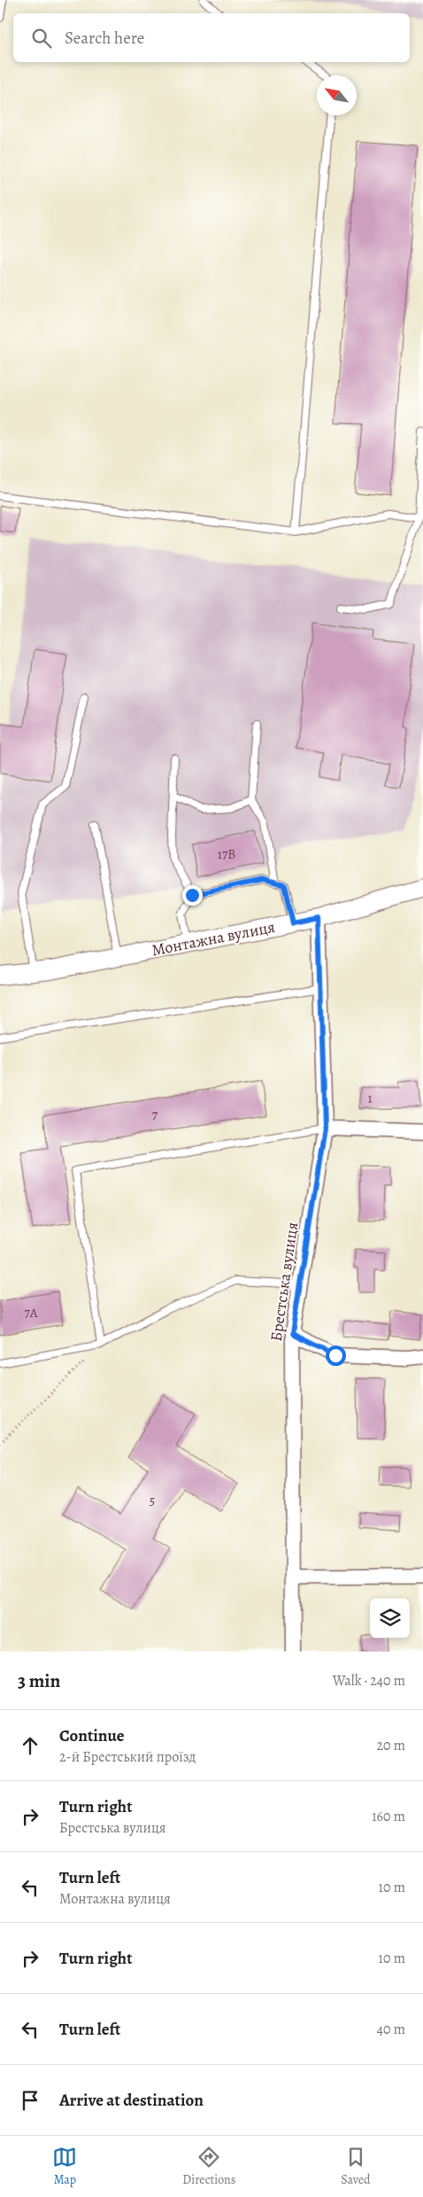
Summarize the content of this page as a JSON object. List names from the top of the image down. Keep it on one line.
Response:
{"streets":{"street":["Монтажна вулиця","Брестська вулиця"]},"crossings":[["Монтажна вулиця","Брестська вулиця"]],"house_numbers":["17В","1","7","7А","5"],"north":"top left","page":{"search":"Search here","heading":["3 min","Walk · 240 m"],"list":[["Continue","2-й Брестський проїзд","20 m"],["Turn right","Брестська вулиця","160 m"],["Turn left","Монтажна вулиця","10 m"],["Turn right","10 m"],["Turn left","40 m"],"Arrive at destination"],"nav":["Map","Directions","Saved"]}}
